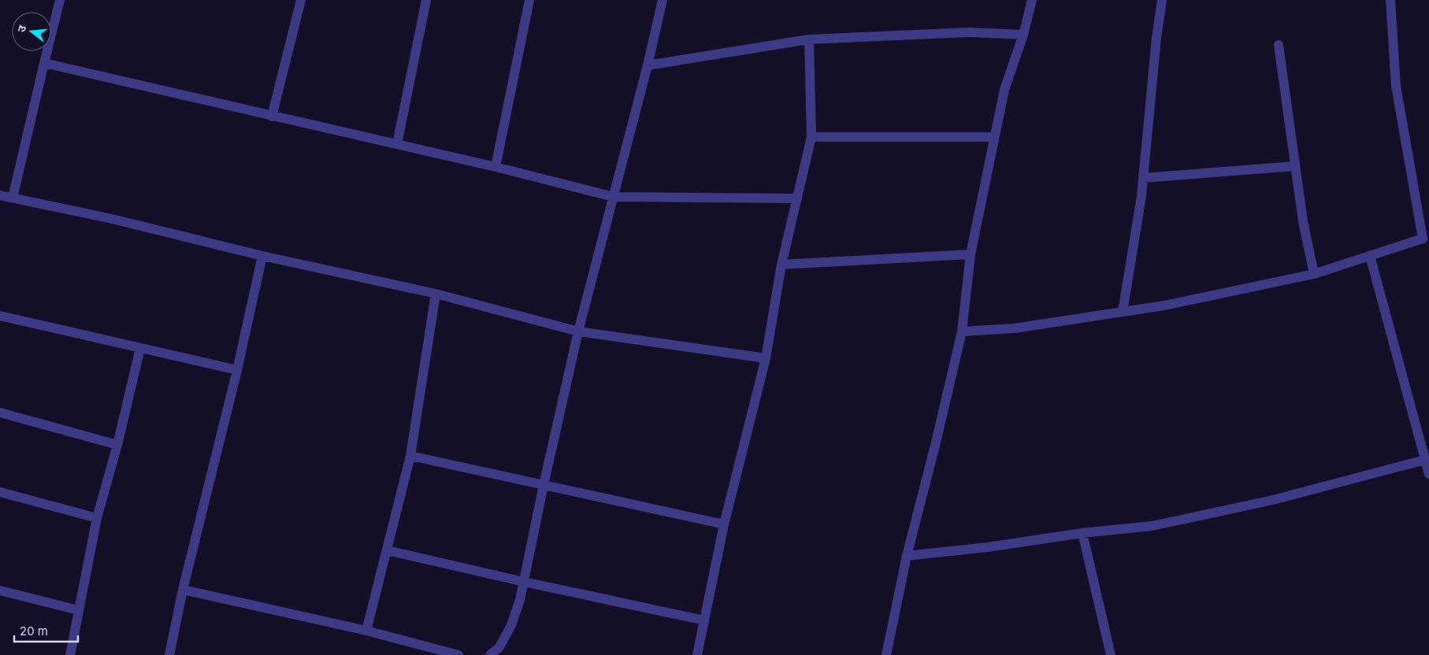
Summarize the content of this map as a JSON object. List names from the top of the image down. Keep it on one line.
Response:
{"scale_bar":"20 m","north":"left"}
